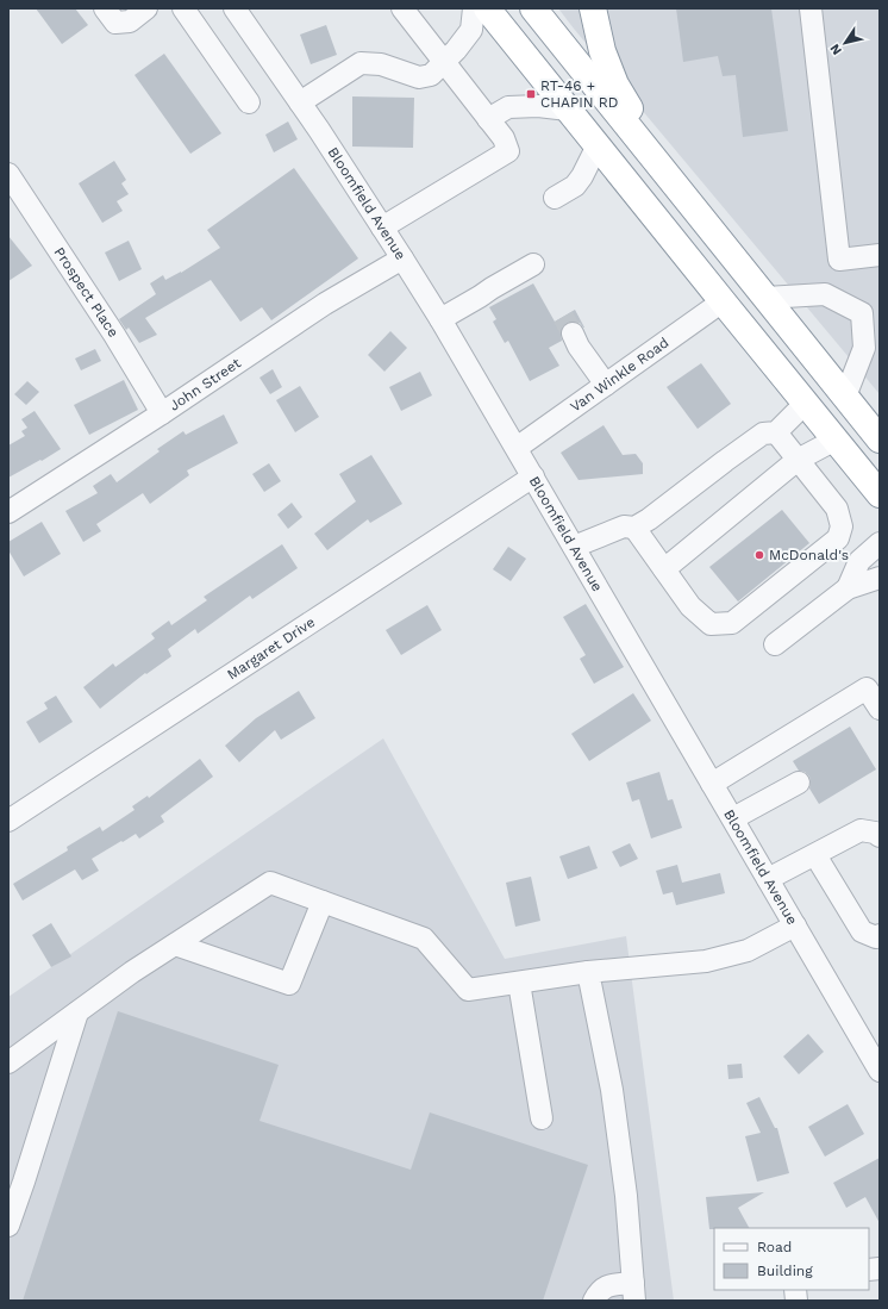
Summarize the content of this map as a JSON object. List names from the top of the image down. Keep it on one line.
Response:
{"streets":{"street":["Bloomfield Avenue","Prospect Place","Van Winkle Road","John Street","Margaret Drive"]},"crossings":[["Bloomfield Avenue","Van Winkle Road"],["Bloomfield Avenue","John Street"],["Bloomfield Avenue","Margaret Drive"],["Prospect Place","John Street"]],"places":{"transit":["RT-46 + CHAPIN RD"],"other":["McDonald's"]},"legend":["Road","Building"],"north":"bottom left"}
